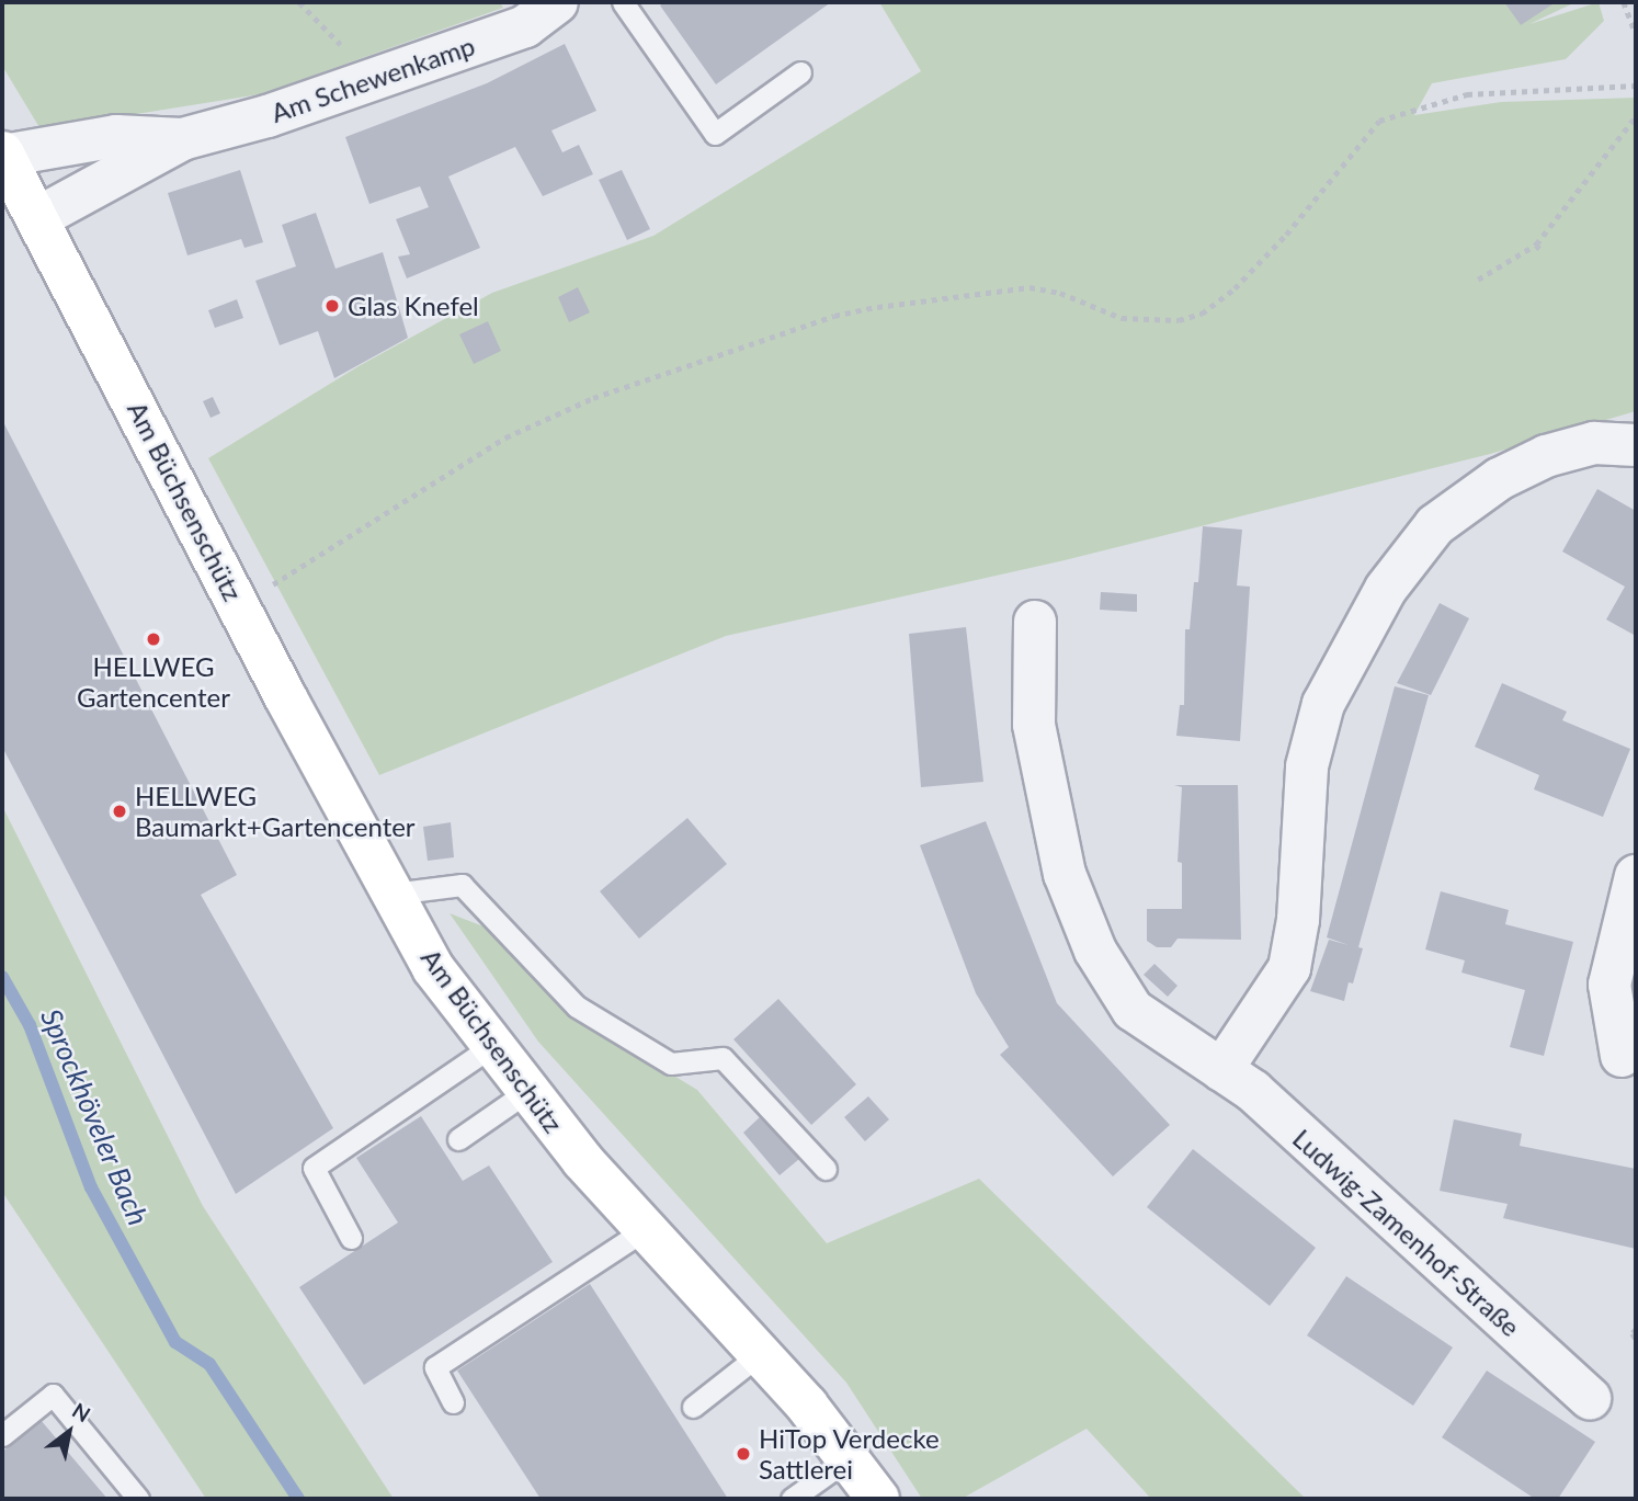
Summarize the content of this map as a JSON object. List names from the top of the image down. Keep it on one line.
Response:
{"streets":{"street":["Am Schewenkamp","Am Büchsenschütz","Ludwig-Zamenhof-Straße"]},"crossings":[["Am Schewenkamp","Am Büchsenschütz"]],"water":["Sprockhöveler Bach"],"places":["Glas Knefel","HELLWEG Gartencenter","HELLWEG Baumarkt+Gartencenter","HiTop Verdecke Sattlerei"],"north":"top right"}
